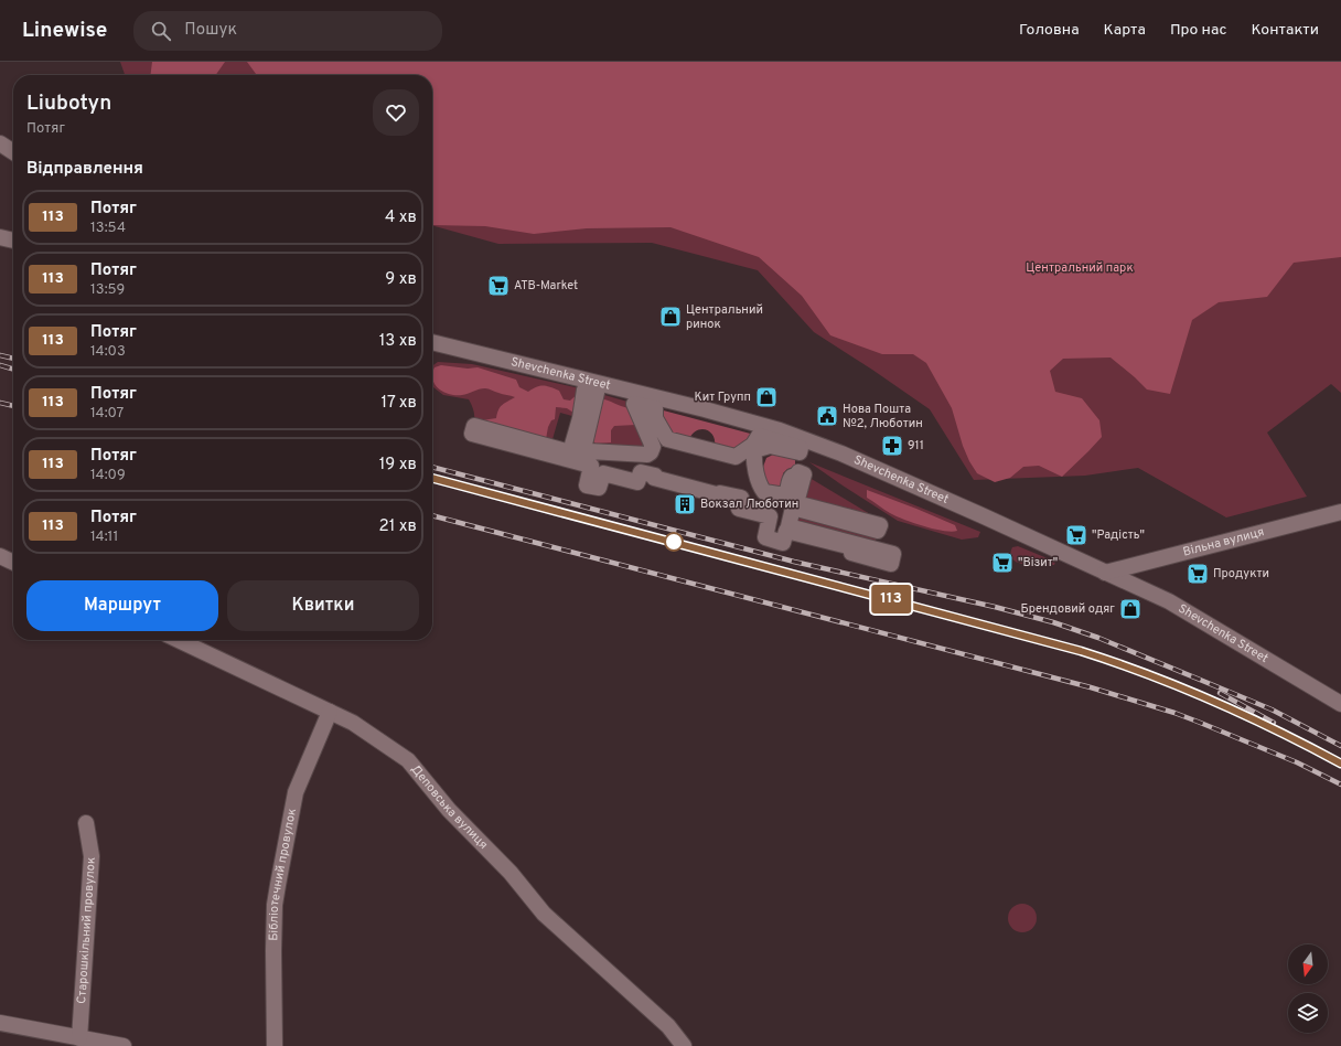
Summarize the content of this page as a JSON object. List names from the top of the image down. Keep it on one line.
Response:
{"streets":{"street":["Shevchenka Street","Вільна вулиця","Деповська вулиця","Бібліотечний провулок","Старошкільний провулок"]},"crossings":[["Shevchenka Street","Вільна вулиця"],["Деповська вулиця","Бібліотечний провулок"]],"parks":["Центральний парк"],"places":{"supermarket":["ATB-Market","\"Радість\"","\"Візит\"","Продукти"],"shop":["Центральний ринок","Кит Групп","Брендовий одяг"],"public building":["Нова Пошта №2, Люботин"],"pharmacy":["911"],"building":["Вокзал Люботин"]},"north":"bottom","page":{"header":"Linewise","search":"Пошук","nav":["Головна","Карта","Про нас","Контакти"],"on_map":"113","heading":[["Liubotyn","Потяг"],"Відправлення"],"list":[{"mark":"113","name":"Потяг","note":"13:54","value":"4 хв"},{"mark":"113","name":"Потяг","note":"13:59","value":"9 хв"},{"mark":"113","name":"Потяг","note":"14:03","value":"13 хв"},{"mark":"113","name":"Потяг","note":"14:07","value":"17 хв"},{"mark":"113","name":"Потяг","note":"14:09","value":"19 хв"},{"mark":"113","name":"Потяг","note":"14:11","value":"21 хв"}],"buttons":["Маршрут","Квитки"]}}
